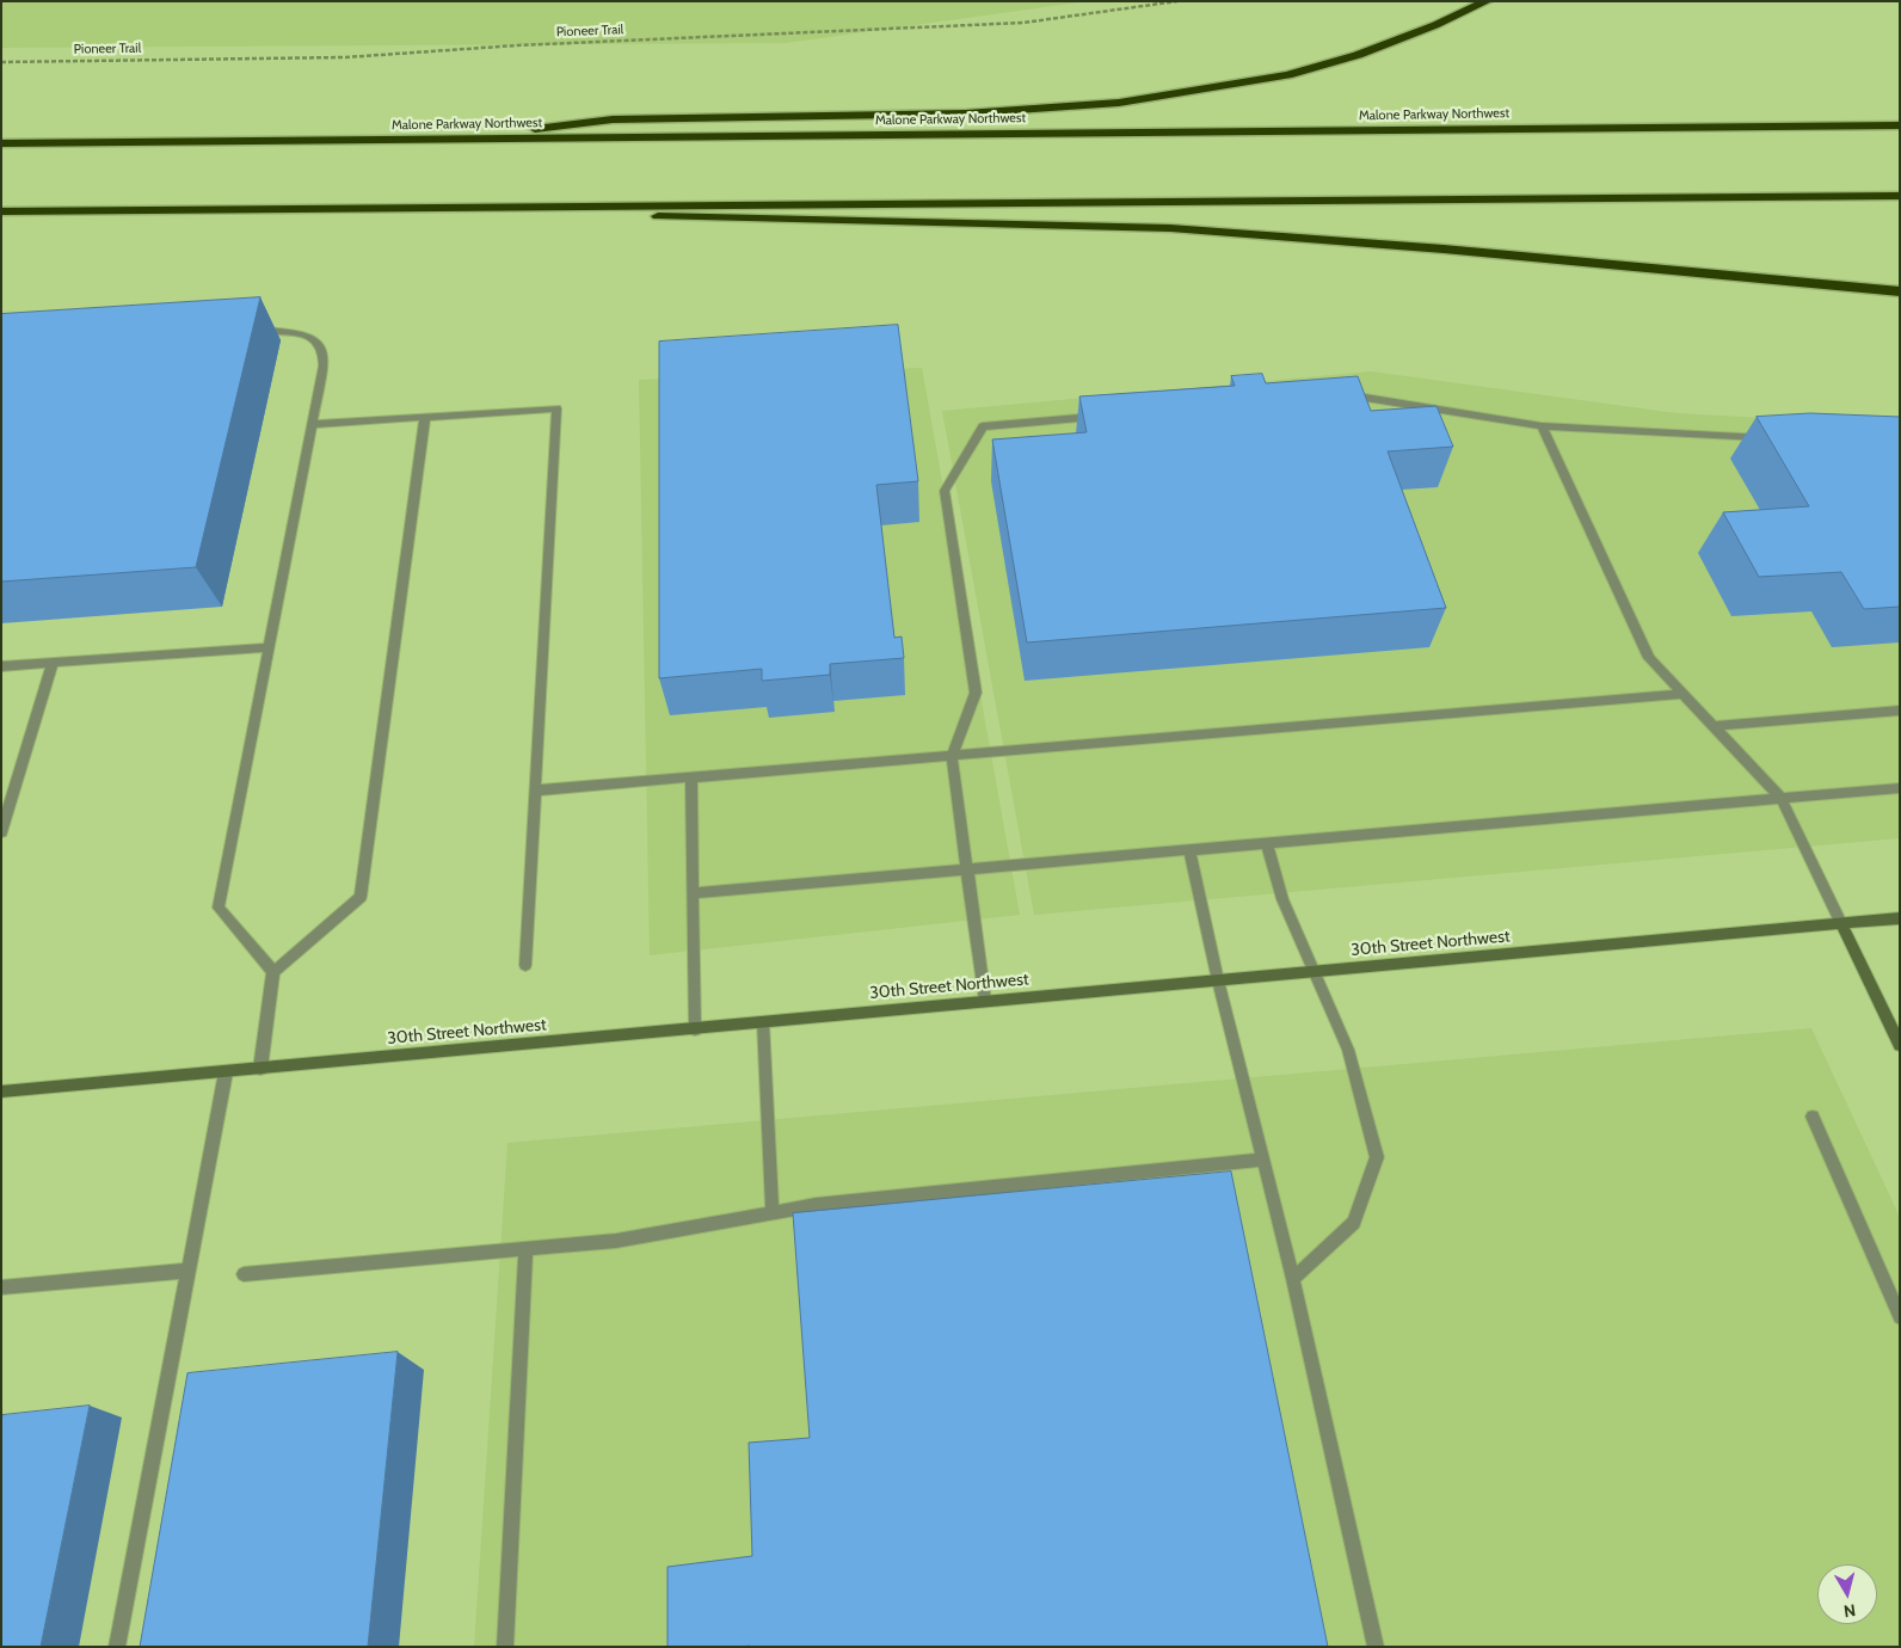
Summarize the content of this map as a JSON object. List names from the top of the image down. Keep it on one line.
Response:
{"streets":{"highway":["Malone Parkway Northwest"],"main road":["30th Street Northwest"],"path":["Pioneer Trail"]},"north":"bottom"}
